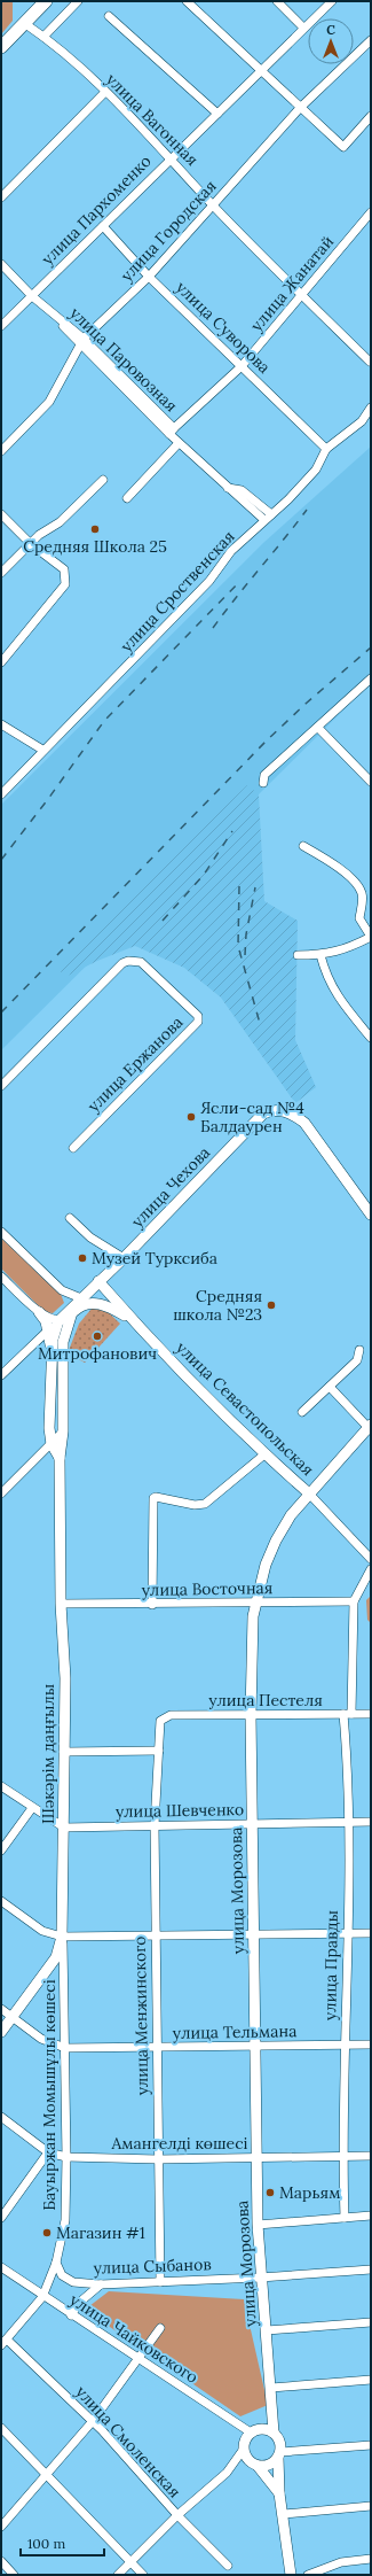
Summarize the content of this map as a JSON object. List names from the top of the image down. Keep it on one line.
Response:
{"streets":{"main road":["улица Чехова","улица Севастопольская","Шәкәрім даңғылы","улица Морозова"],"street":["улица Вагонная","улица Пархоменко","улица Городская","улица Жанатай","улица Суворова","улица Паровозная","улица Сроственская","улица Ержанова","улица Восточная","улица Пестеля","улица Шевченко","улица Правды","улица Менжинского","улица Тельмана","Бауыржан Момышұлы көшесі","Амангелді көшесі","улица Сыбанов","улица Чайковского","улица Смоленская"]},"crossings":[["улица Вагонная","улица Пархоменко"],["улица Вагонная","улица Городская"],["улица Вагонная","улица Жанатай"],["улица Пархоменко","улица Суворова"],["улица Пархоменко","улица Паровозная"],["улица Городская","улица Суворова"],["улица Городская","улица Паровозная"],["улица Жанатай","улица Суворова"],["улица Жанатай","улица Паровозная"],["улица Суворова","улица Сроственская"],["улица Паровозная","улица Сроственская"],["улица Чехова","улица Севастопольская"],["улица Чехова","Шәкәрім даңғылы"],["улица Севастопольская","улица Морозова"],["улица Восточная","Шәкәрім даңғылы"],["улица Восточная","улица Морозова"],["улица Восточная","улица Правды"],["улица Пестеля","улица Морозова"],["улица Пестеля","улица Правды"],["улица Пестеля","улица Менжинского"],["Шәкәрім даңғылы","улица Шевченко"],["Шәкәрім даңғылы","улица Тельмана"],["Шәкәрім даңғылы","Бауыржан Момышұлы көшесі"],["улица Шевченко","улица Морозова"],["улица Шевченко","улица Правды"],["улица Шевченко","улица Менжинского"],["улица Морозова","улица Тельмана"],["улица Морозова","Амангелді көшесі"],["улица Морозова","улица Сыбанов"],["улица Морозова","улица Чайковского"],["улица Правды","улица Тельмана"],["улица Правды","Амангелді көшесі"],["улица Менжинского","улица Тельмана"],["улица Менжинского","Амангелді көшесі"],["улица Менжинского","улица Сыбанов"],["улица Тельмана","Бауыржан Момышұлы көшесі"],["Бауыржан Момышұлы көшесі","Амангелді көшесі"],["Бауыржан Момышұлы көшесі","улица Сыбанов"],["Бауыржан Момышұлы көшесі","улица Чайковского"],["Бауыржан Момышұлы көшесі","улица Смоленская"]],"places":["Средняя Школа 25","Ясли-сад №4 Балдаурен","Музей Турксиба","Средняя школа №23","Митрофанович","Марьям","Магазин #1"],"scale_bar":"100 m","north":"top"}
